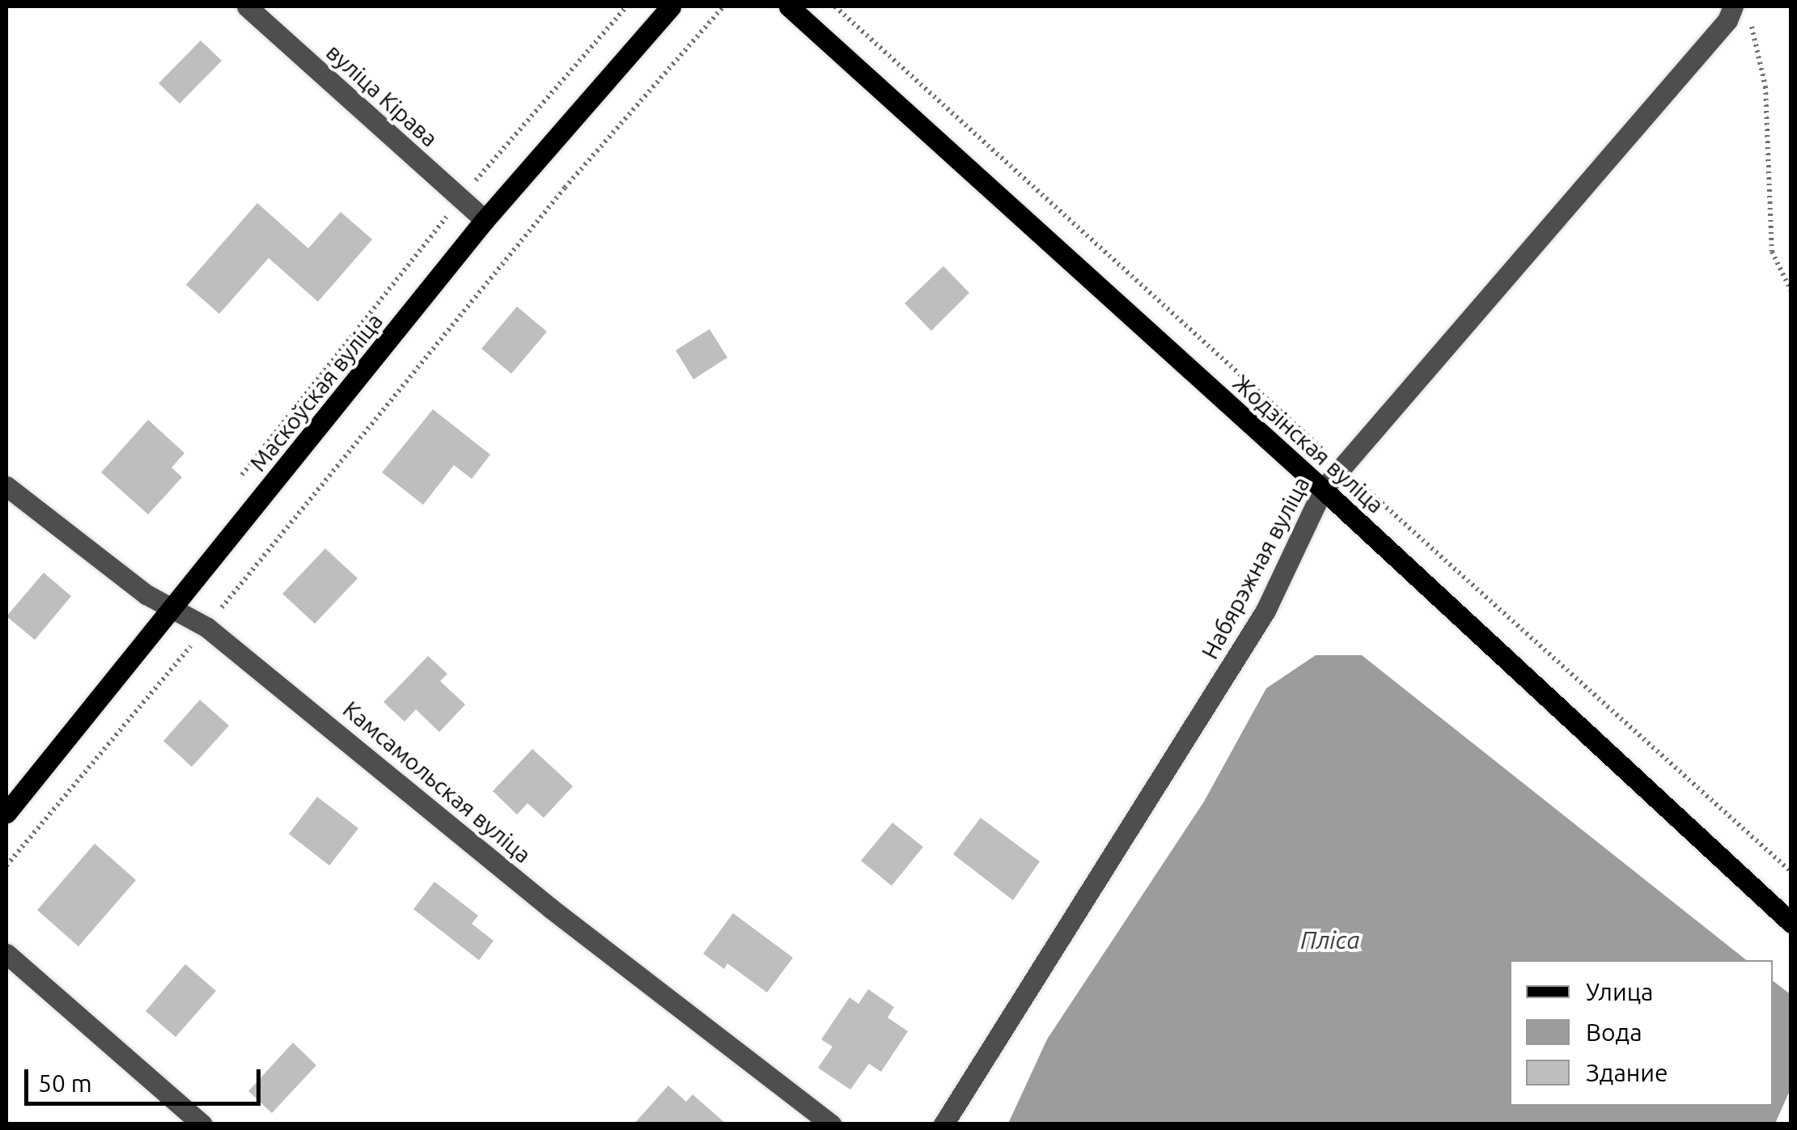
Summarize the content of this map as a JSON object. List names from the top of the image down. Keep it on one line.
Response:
{"streets":{"main road":["Маскоўская вуліца","Жодзінская вуліца"],"street":["вуліца Кірава","Набярэжная вуліца","Камсамольская вуліца"]},"crossings":[["вуліца Кірава","Маскоўская вуліца"],["Маскоўская вуліца","Камсамольская вуліца"],["Жодзінская вуліца","Набярэжная вуліца"]],"water":["Пліса"],"legend":["Улица","Вода","Здание"],"scale_bar":"50 m"}
